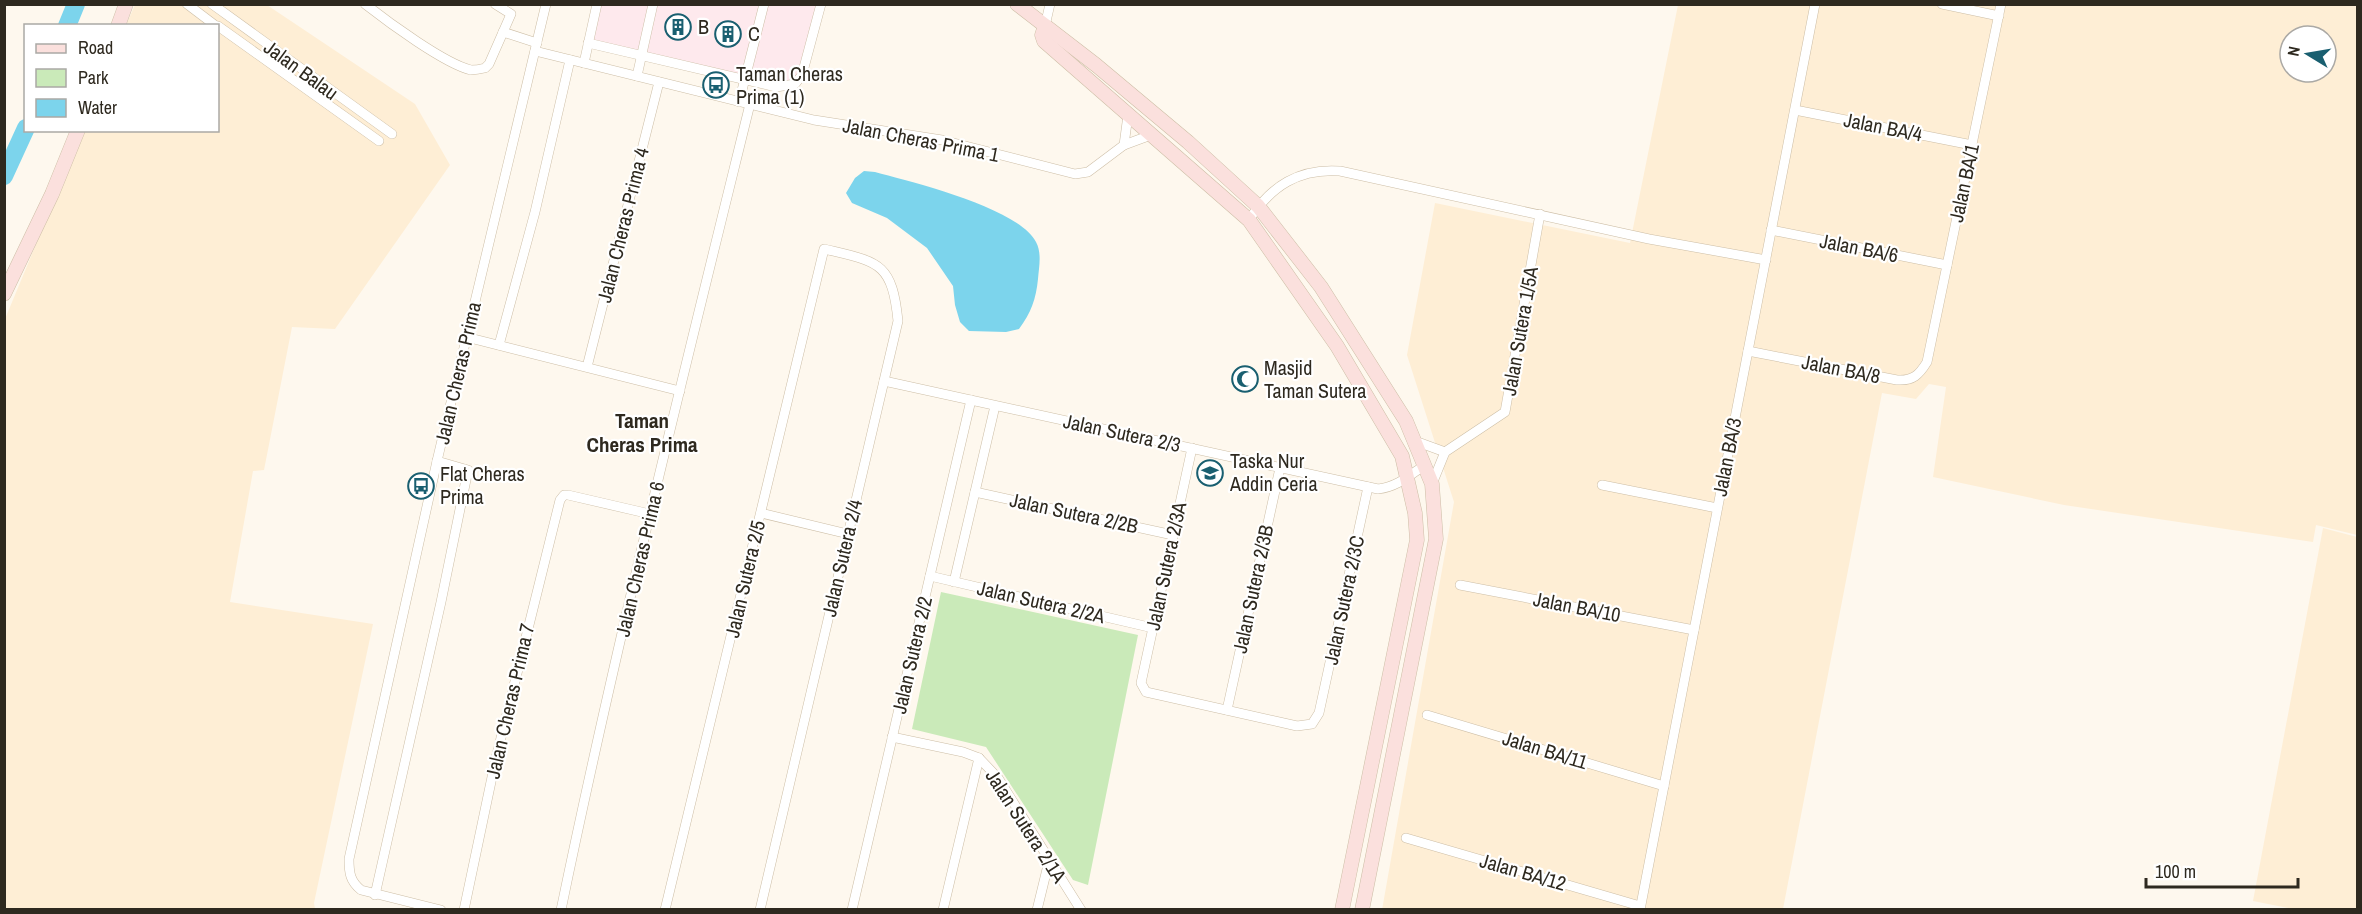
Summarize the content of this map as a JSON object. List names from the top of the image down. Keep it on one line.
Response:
{"streets":{"street":["Jalan Balau","Jalan BA/4","Jalan Cheras Prima 1","Jalan BA/1","Jalan Cheras Prima 4","Jalan BA/6","Jalan Sutera 1/5A","Jalan BA/8","Jalan Cheras Prima","Jalan Sutera 2/3","Jalan BA/3","Jalan Sutera 2/2B","Jalan Sutera 2/4","Jalan Cheras Prima 6","Jalan Sutera 2/3A","Jalan Sutera 2/5","Jalan Sutera 2/3B","Jalan Sutera 2/3C","Jalan Sutera 2/2A","Jalan BA/10","Jalan Sutera 2/2","Jalan Cheras Prima 7","Jalan BA/11","Jalan Sutera 2/1A","Jalan BA/12"]},"crossings":[["Jalan BA/4","Jalan BA/1"],["Jalan BA/4","Jalan BA/3"],["Jalan Cheras Prima 1","Jalan Cheras Prima 4"],["Jalan Cheras Prima 1","Jalan Cheras Prima"],["Jalan Cheras Prima 1","Jalan Cheras Prima 6"],["Jalan BA/1","Jalan BA/6"],["Jalan BA/1","Jalan BA/8"],["Jalan BA/6","Jalan BA/3"],["Jalan BA/8","Jalan BA/3"],["Jalan Sutera 2/3","Jalan Sutera 2/4"],["Jalan Sutera 2/3","Jalan Sutera 2/3A"],["Jalan Sutera 2/3","Jalan Sutera 2/3B"],["Jalan Sutera 2/3","Jalan Sutera 2/3C"],["Jalan Sutera 2/3","Jalan Sutera 2/2"],["Jalan BA/3","Jalan BA/10"],["Jalan BA/3","Jalan BA/11"],["Jalan BA/3","Jalan BA/12"],["Jalan Sutera 2/2B","Jalan Sutera 2/3A"],["Jalan Sutera 2/4","Jalan Sutera 2/5"],["Jalan Cheras Prima 6","Jalan Cheras Prima 7"],["Jalan Sutera 2/3A","Jalan Sutera 2/3B"],["Jalan Sutera 2/3A","Jalan Sutera 2/3C"],["Jalan Sutera 2/3A","Jalan Sutera 2/2A"],["Jalan Sutera 2/3B","Jalan Sutera 2/3C"],["Jalan Sutera 2/2A","Jalan Sutera 2/2"],["Jalan Sutera 2/2","Jalan Sutera 2/1A"]],"districts":["Taman Cheras Prima"],"places":{"building":["B","C"],"bus stop":["Taman Cheras Prima (1)","Flat Cheras Prima"],"mosque":["Masjid Taman Sutera"],"school or university":["Taska Nur Addin Ceria"]},"legend":["Road","Park","Water"],"scale_bar":"100 m","north":"left"}
